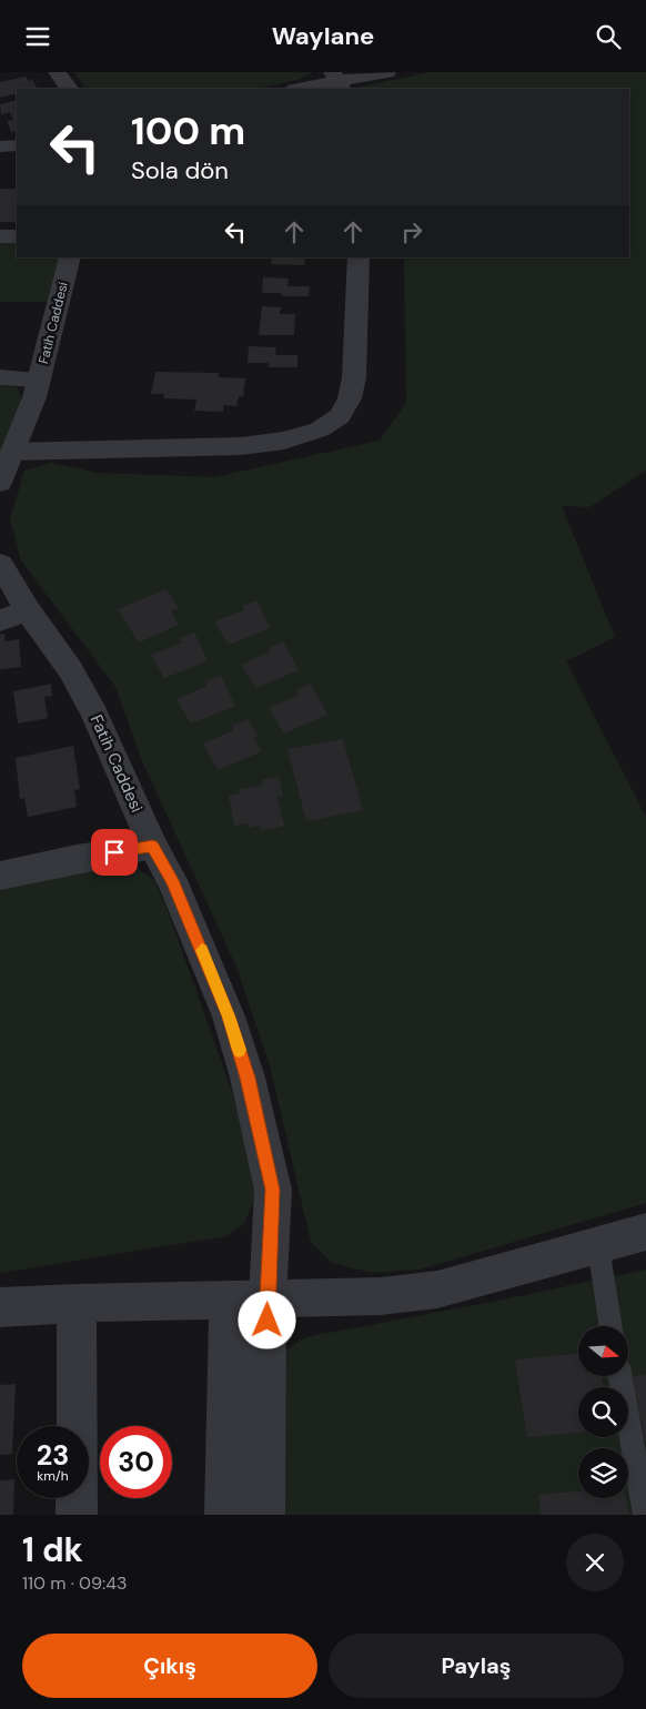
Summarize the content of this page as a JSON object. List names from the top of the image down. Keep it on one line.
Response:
{"streets":{"street":["Fatih Caddesi"]},"north":"right","page":{"header":"Waylane","turn":["100 m","Sola dön"],"speed":"23 km/h","limit":"30","heading":["1 dk","110 m · 09:43"],"buttons":["Çıkış","Paylaş"]}}
